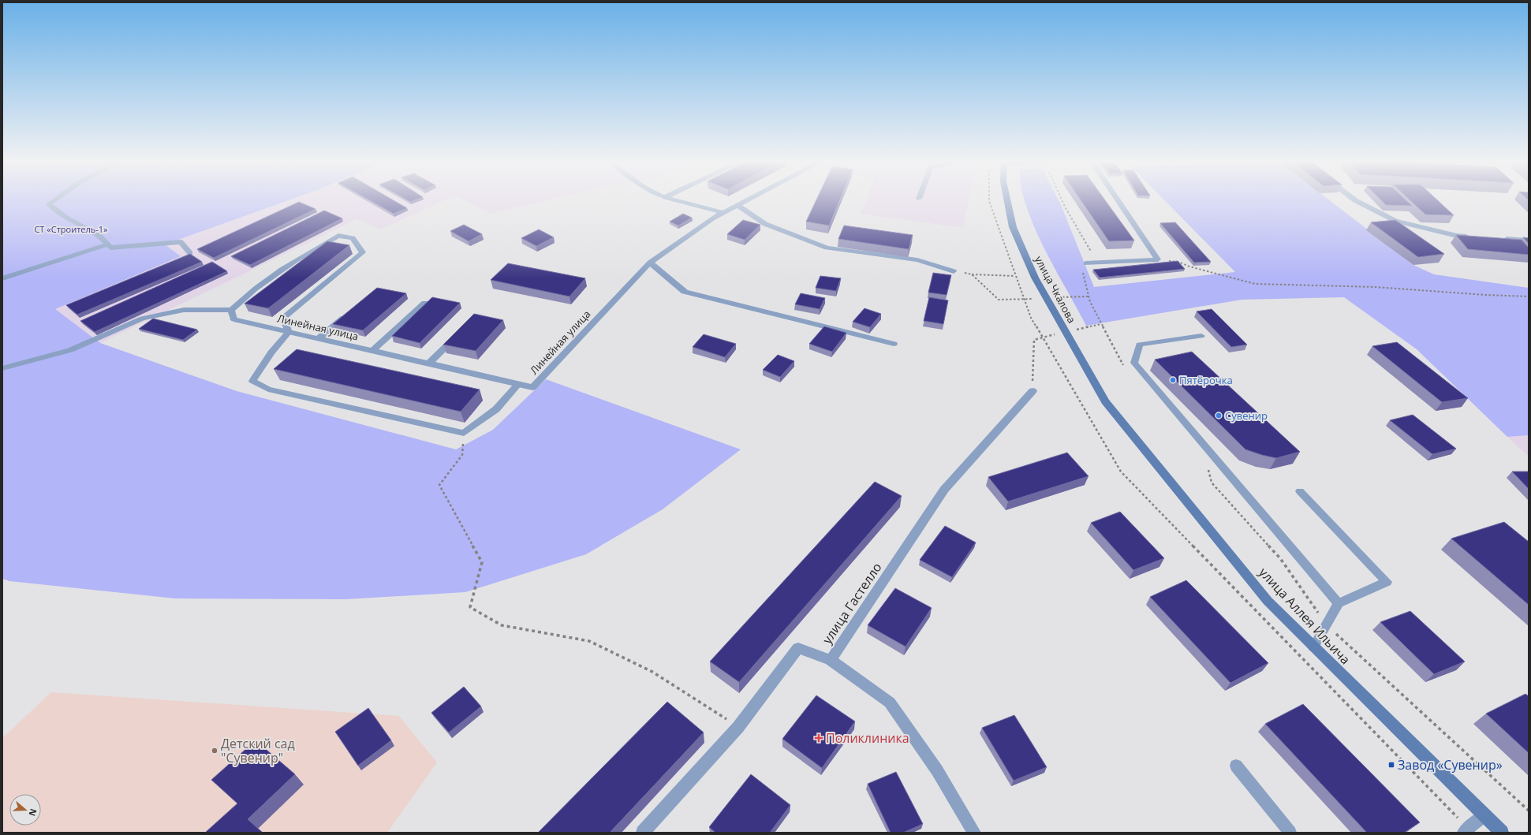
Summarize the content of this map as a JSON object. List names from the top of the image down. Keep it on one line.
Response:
{"streets":{"main road":["улица Чкалова","улица Аллея Ильича"],"street":["Линейная улица","улица Гастелло"]},"crossings":[["улица Чкалова","улица Аллея Ильича"]],"parks":["СТ «Строитель-1»"],"places":{"other":["Пятёрочка","Сувенир","Детский сад \"Сувенир\""],"health":["Поликлиника"],"transit":["Завод «Сувенир»"]},"north":"right"}
